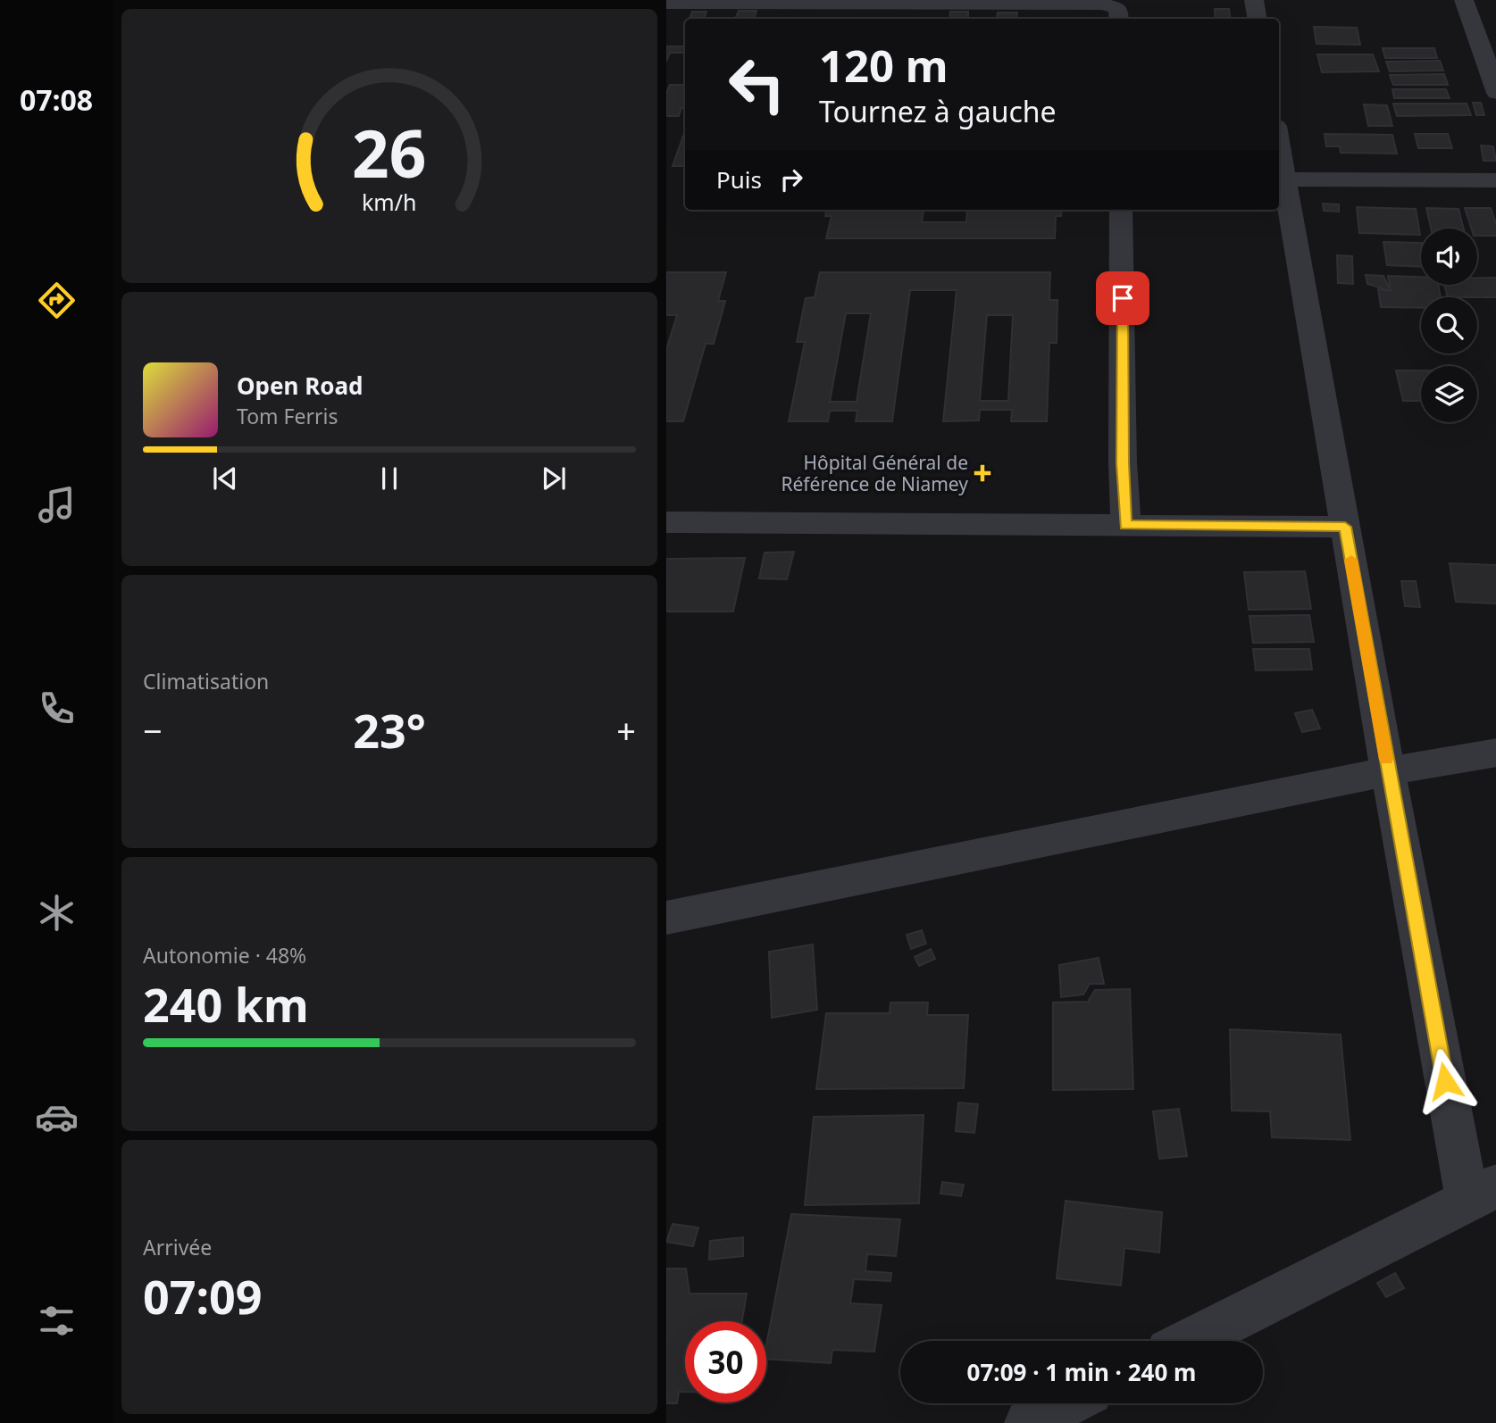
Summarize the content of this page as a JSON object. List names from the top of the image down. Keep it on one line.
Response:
{"places":{"health":["Hôpital Général de Référence de Niamey"]},"page":{"tabs":"07:08","turn":["120 m","Tournez à gauche"],"then":"Puis","song":["Open Road","Tom Ferris"],"tile":["Climatisation",["Autonomie · 48%","240 km"],["Arrivée","07:09"]],"heat":["−","23°","+"],"limit":"30","trip":"07:09 · 1 min · 240 m","gauge":["26","km/h"]}}
